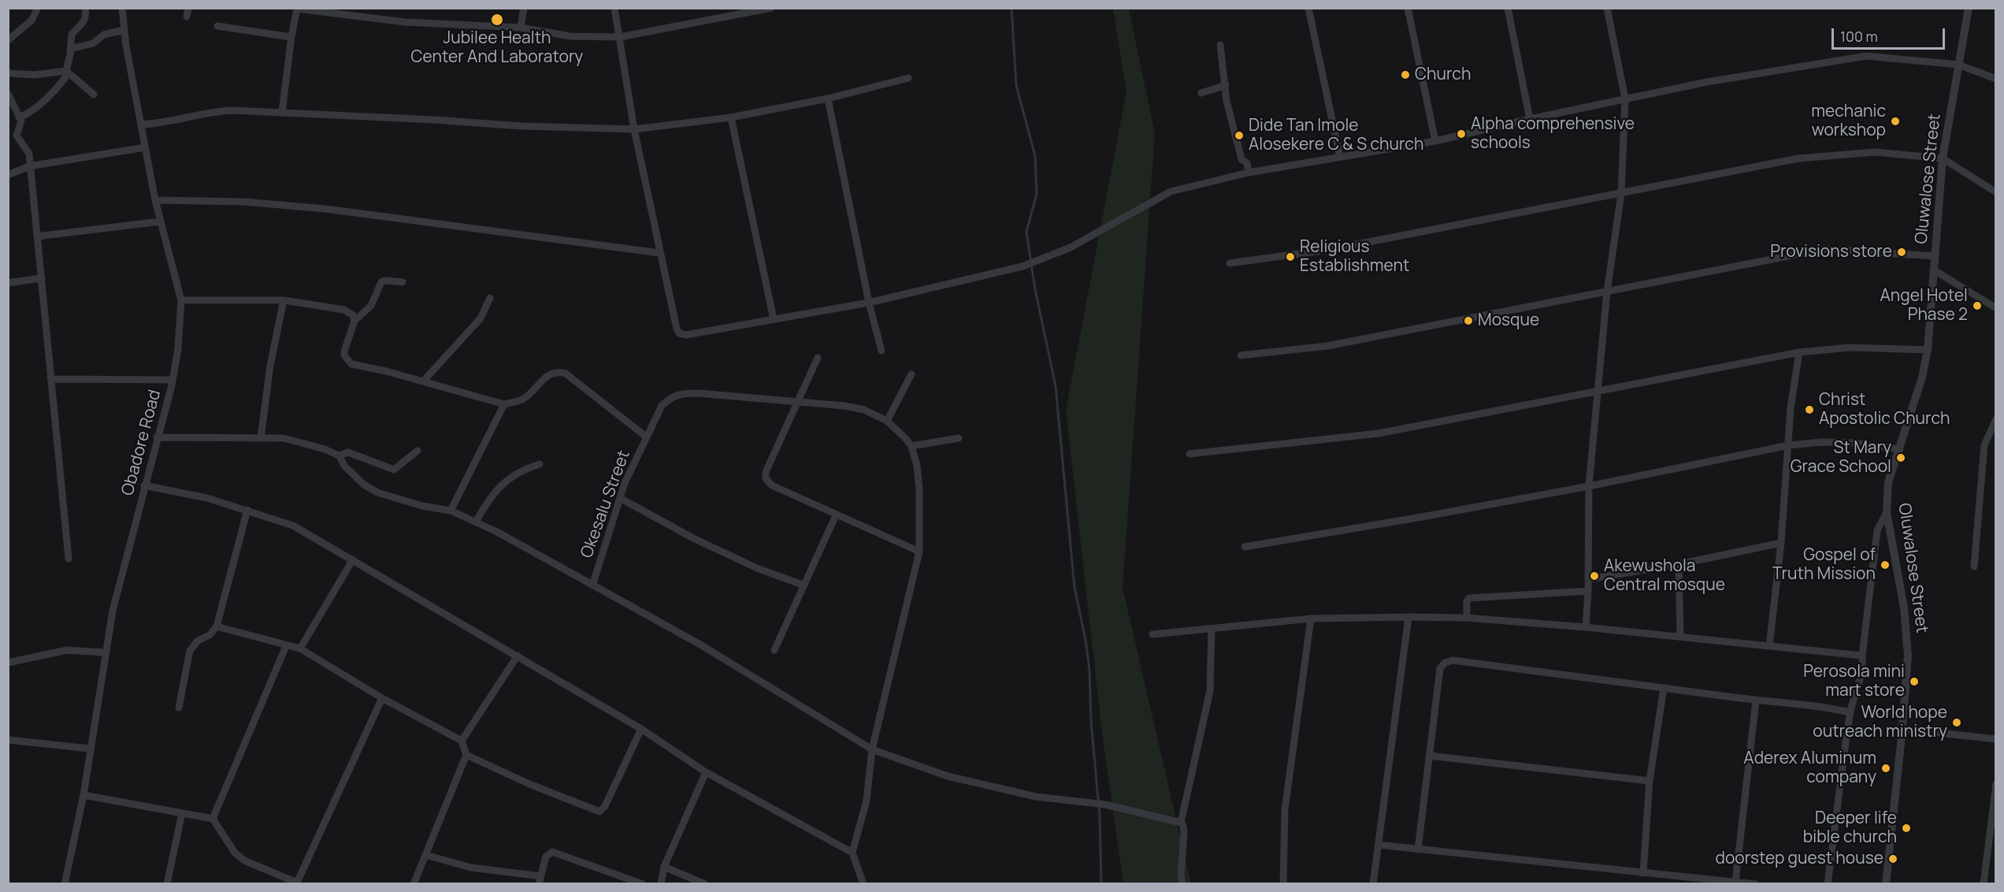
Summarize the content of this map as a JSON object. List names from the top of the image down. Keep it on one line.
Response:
{"streets":{"street":["Oluwalose Street","Obadore Road","Okesalu Street"]},"places":["Jubilee Health Center And Laboratory","Church","mechanic workshop","Alpha comprehensive schools","Dide Tan Imole Alosekere C & S church","Provisions store","Religious Establishment","Angel Hotel Phase 2","Mosque","Christ Apostolic Church","St Mary Grace School","Gospel of Truth Mission","Akewushola Central mosque","Perosola mini mart store","World hope outreach ministry","Aderex Aluminum company","Deeper life bible church","doorstep guest house"],"scale_bar":"100 m"}
